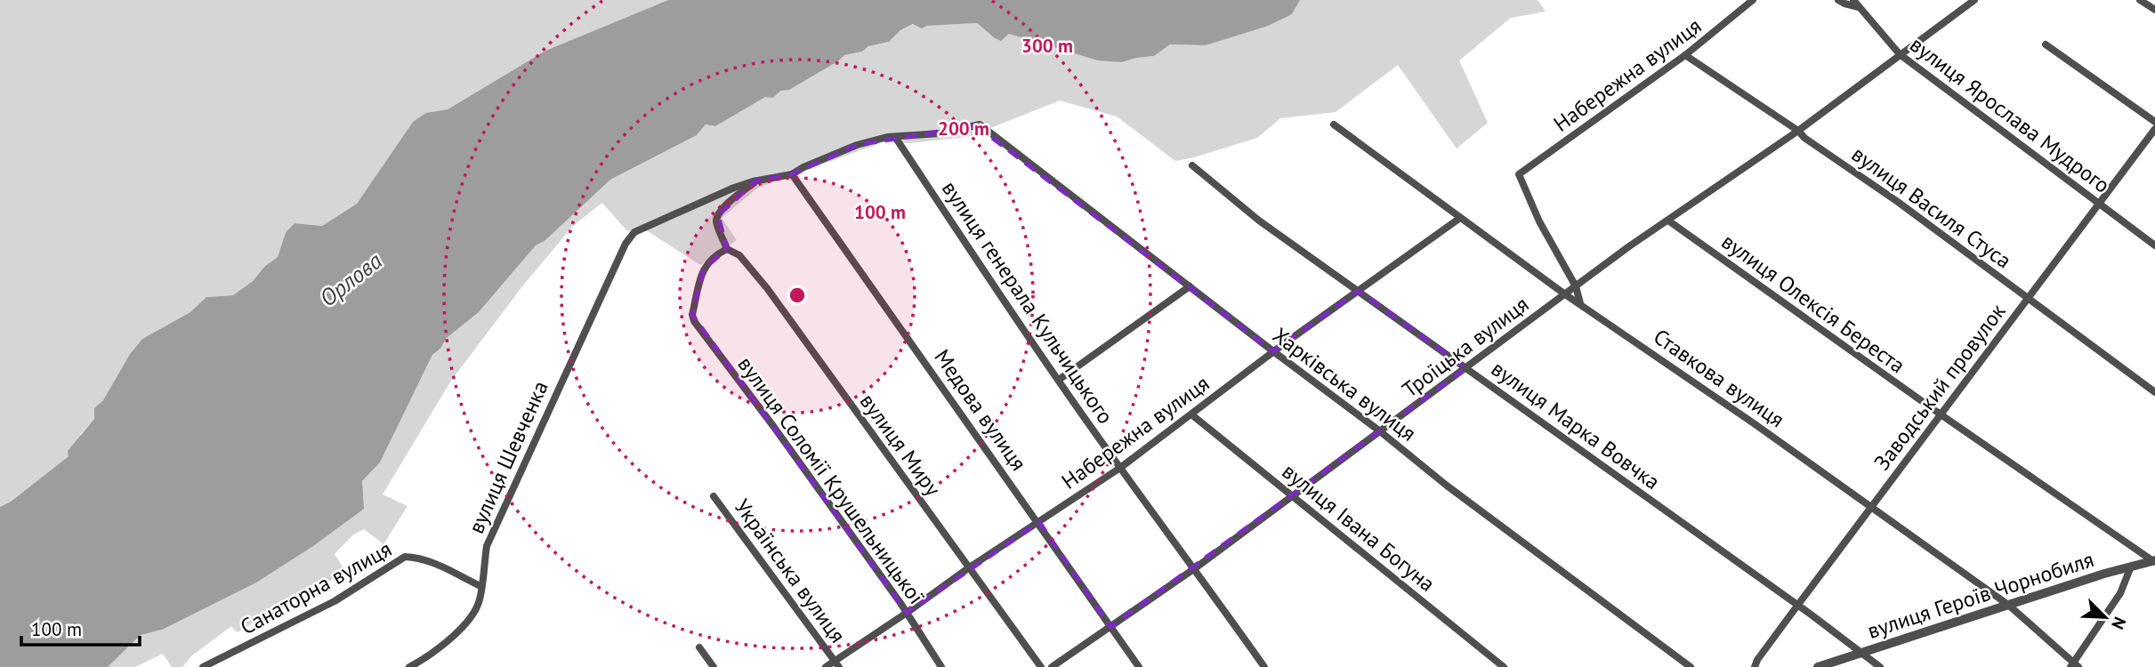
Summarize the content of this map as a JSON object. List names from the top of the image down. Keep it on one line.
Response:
{"streets":{"street":["Набережна вулиця","вулиця Ярослава Мудрого","вулиця Василя Стуса","вулиця генерала Кульчицького","вулиця Олексія Береста","Троїцька вулиця","Ставкова вулиця","Харківська вулиця","Заводський провулок","Медова вулиця","вулиця Марка Вовчка","вулиця Миру","вулиця Шевченка","вулиця Соломії Крушельницької","вулиця Івана Богуна","Українська вулиця","Санаторна вулиця","вулиця Героїв Чорнобиля"]},"crossings":[["Набережна вулиця","вулиця Василя Стуса"],["Набережна вулиця","вулиця генерала Кульчицького"],["Набережна вулиця","Троїцька вулиця"],["Набережна вулиця","Ставкова вулиця"],["Набережна вулиця","Харківська вулиця"],["Набережна вулиця","Медова вулиця"],["Набережна вулиця","вулиця Марка Вовчка"],["Набережна вулиця","вулиця Миру"],["Набережна вулиця","вулиця Соломії Крушельницької"],["Набережна вулиця","вулиця Івана Богуна"],["Набережна вулиця","Українська вулиця"],["вулиця Ярослава Мудрого","Троїцька вулиця"],["вулиця Ярослава Мудрого","Заводський провулок"],["вулиця Василя Стуса","Троїцька вулиця"],["вулиця Василя Стуса","Заводський провулок"],["вулиця генерала Кульчицького","Троїцька вулиця"],["вулиця генерала Кульчицького","Харківська вулиця"],["вулиця Олексія Береста","Троїцька вулиця"],["вулиця Олексія Береста","Заводський провулок"],["вулиця Олексія Береста","вулиця Героїв Чорнобиля"],["Троїцька вулиця","Ставкова вулиця"],["Троїцька вулиця","Харківська вулиця"],["Троїцька вулиця","Медова вулиця"],["Троїцька вулиця","вулиця Марка Вовчка"],["Троїцька вулиця","вулиця Івана Богуна"],["Ставкова вулиця","Заводський провулок"],["Ставкова вулиця","вулиця Героїв Чорнобиля"],["Заводський провулок","вулиця Марка Вовчка"],["вулиця Марка Вовчка","вулиця Героїв Чорнобиля"],["вулиця Миру","вулиця Соломії Крушельницької"],["вулиця Шевченка","Санаторна вулиця"]],"water":["Орлова"],"scale_bar":"100 m","north":"bottom right","rings":["300 m","200 m","100 m"]}
